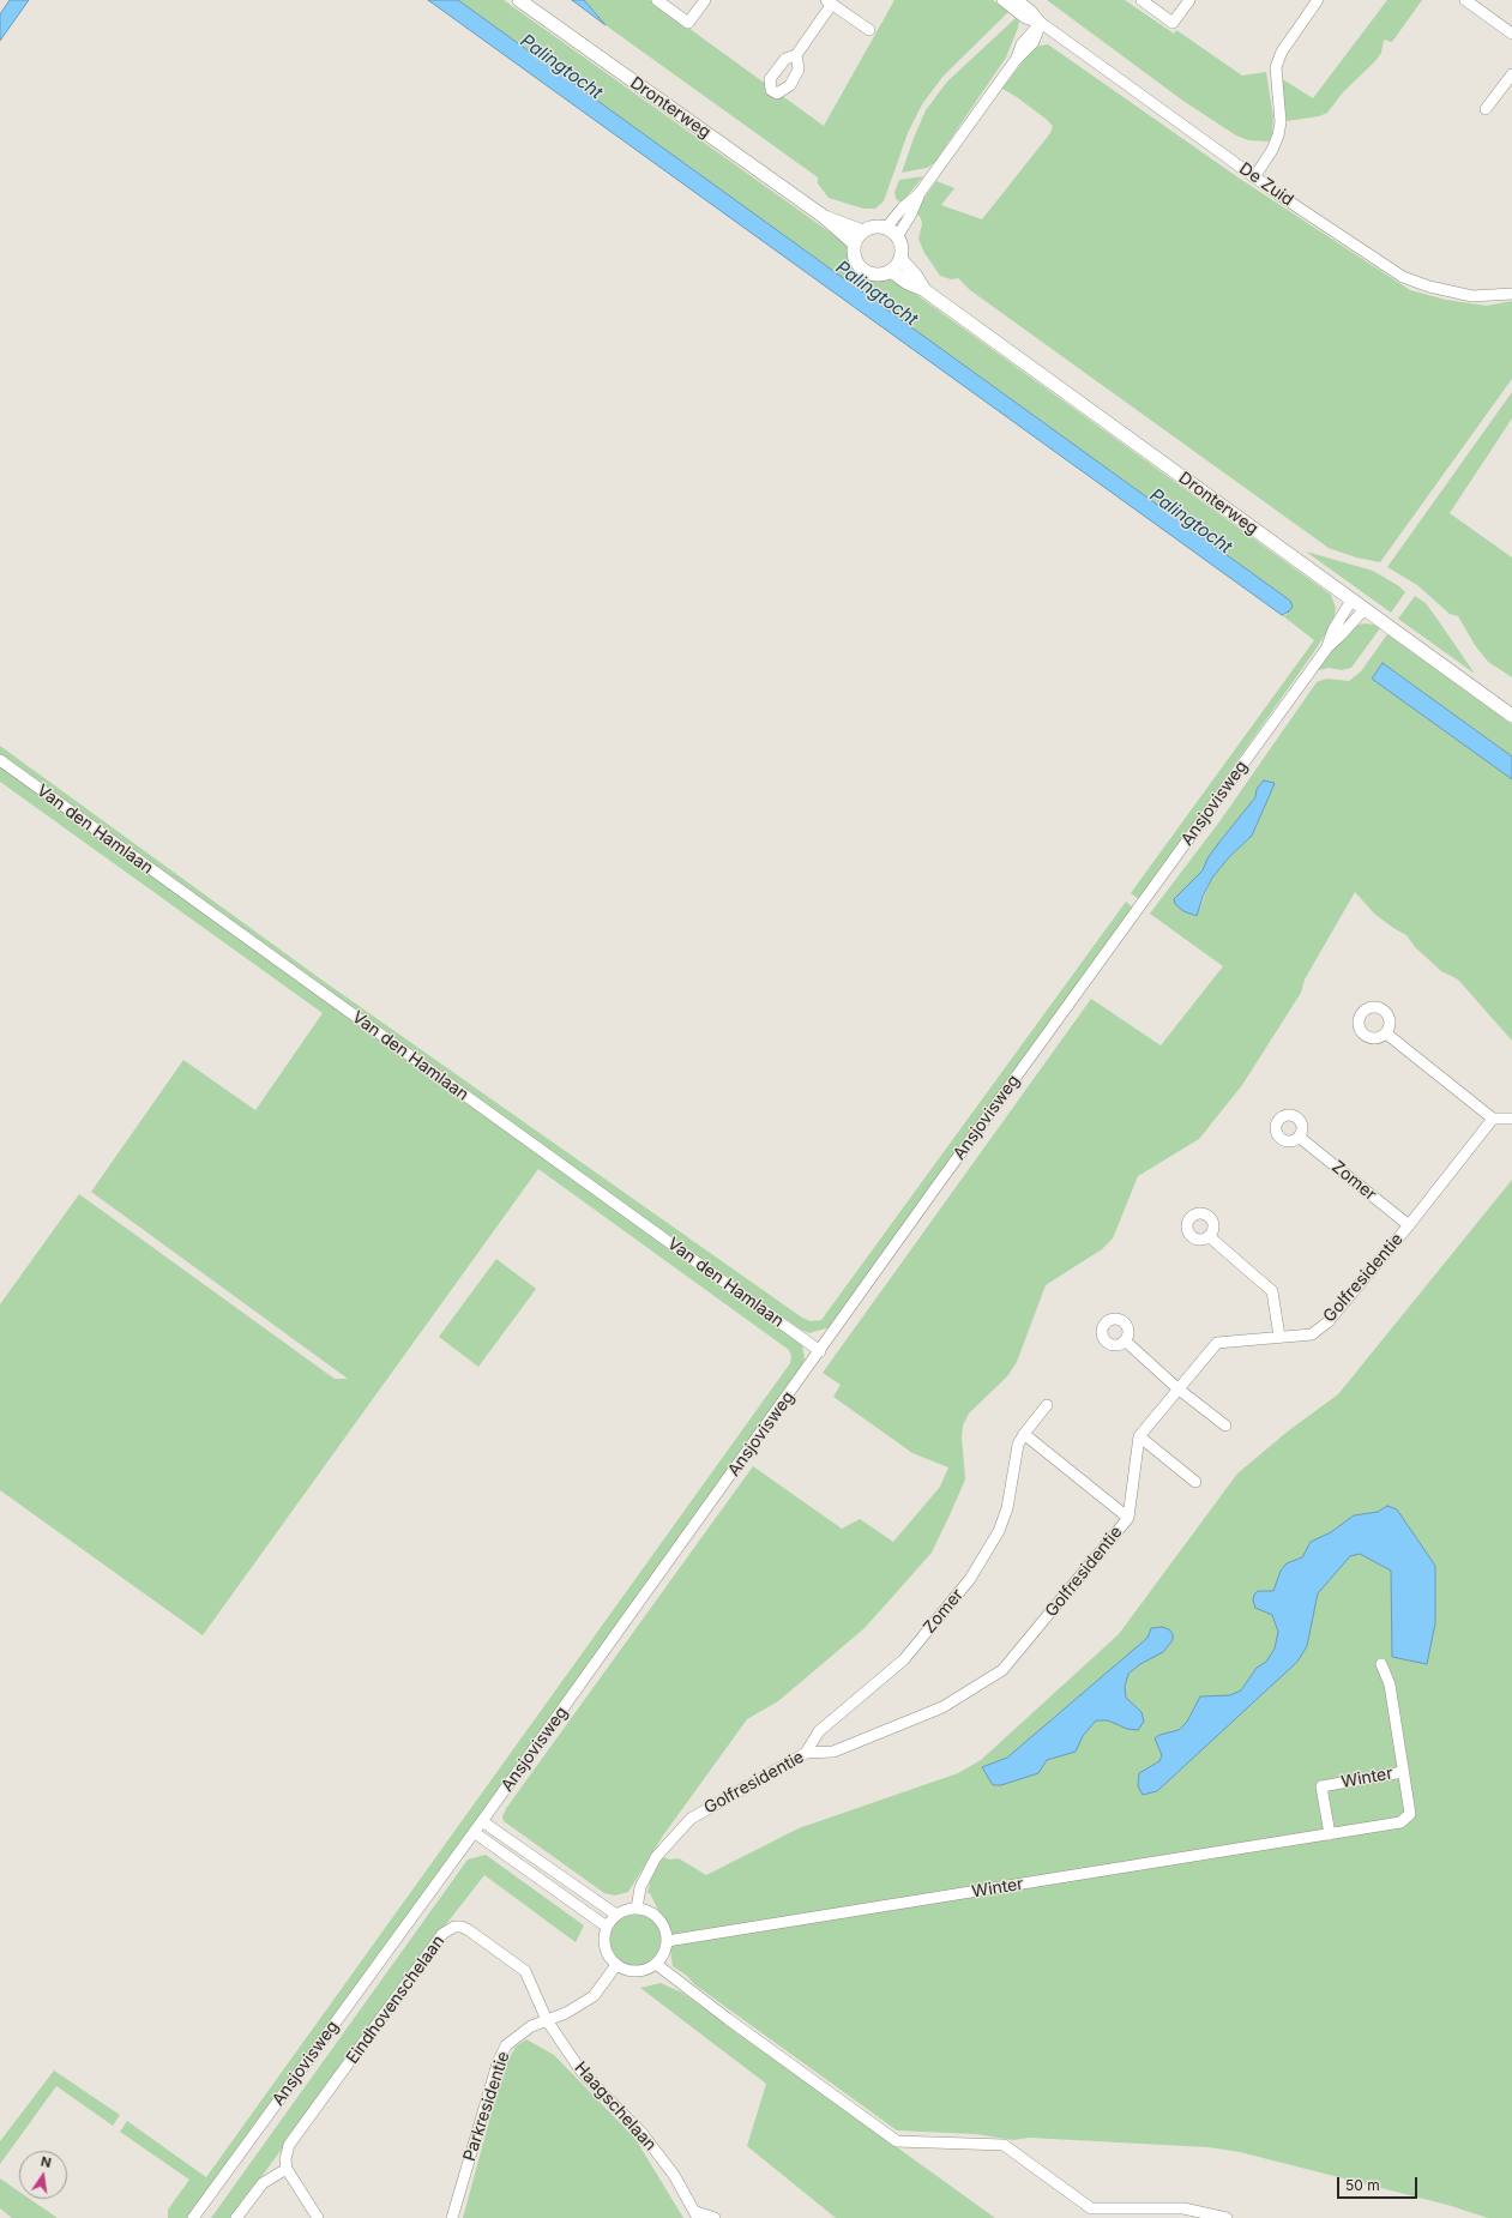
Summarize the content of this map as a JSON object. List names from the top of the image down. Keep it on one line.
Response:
{"streets":{"main road":["Dronterweg"],"street":["De Zuid","Ansjovisweg","Van den Hamlaan","Zomer","Golfresidentie","Winter","Eindhovenschelaan","Parkresidentie","Haagschelaan"]},"crossings":[["Dronterweg","Ansjovisweg"],["Ansjovisweg","Van den Hamlaan"],["Zomer","Golfresidentie"],["Golfresidentie","Winter"],["Golfresidentie","Parkresidentie"],["Winter","Parkresidentie"],["Eindhovenschelaan","Parkresidentie"],["Eindhovenschelaan","Haagschelaan"],["Parkresidentie","Haagschelaan"]],"water":["Palingtocht"],"scale_bar":"50 m","north":"top"}
